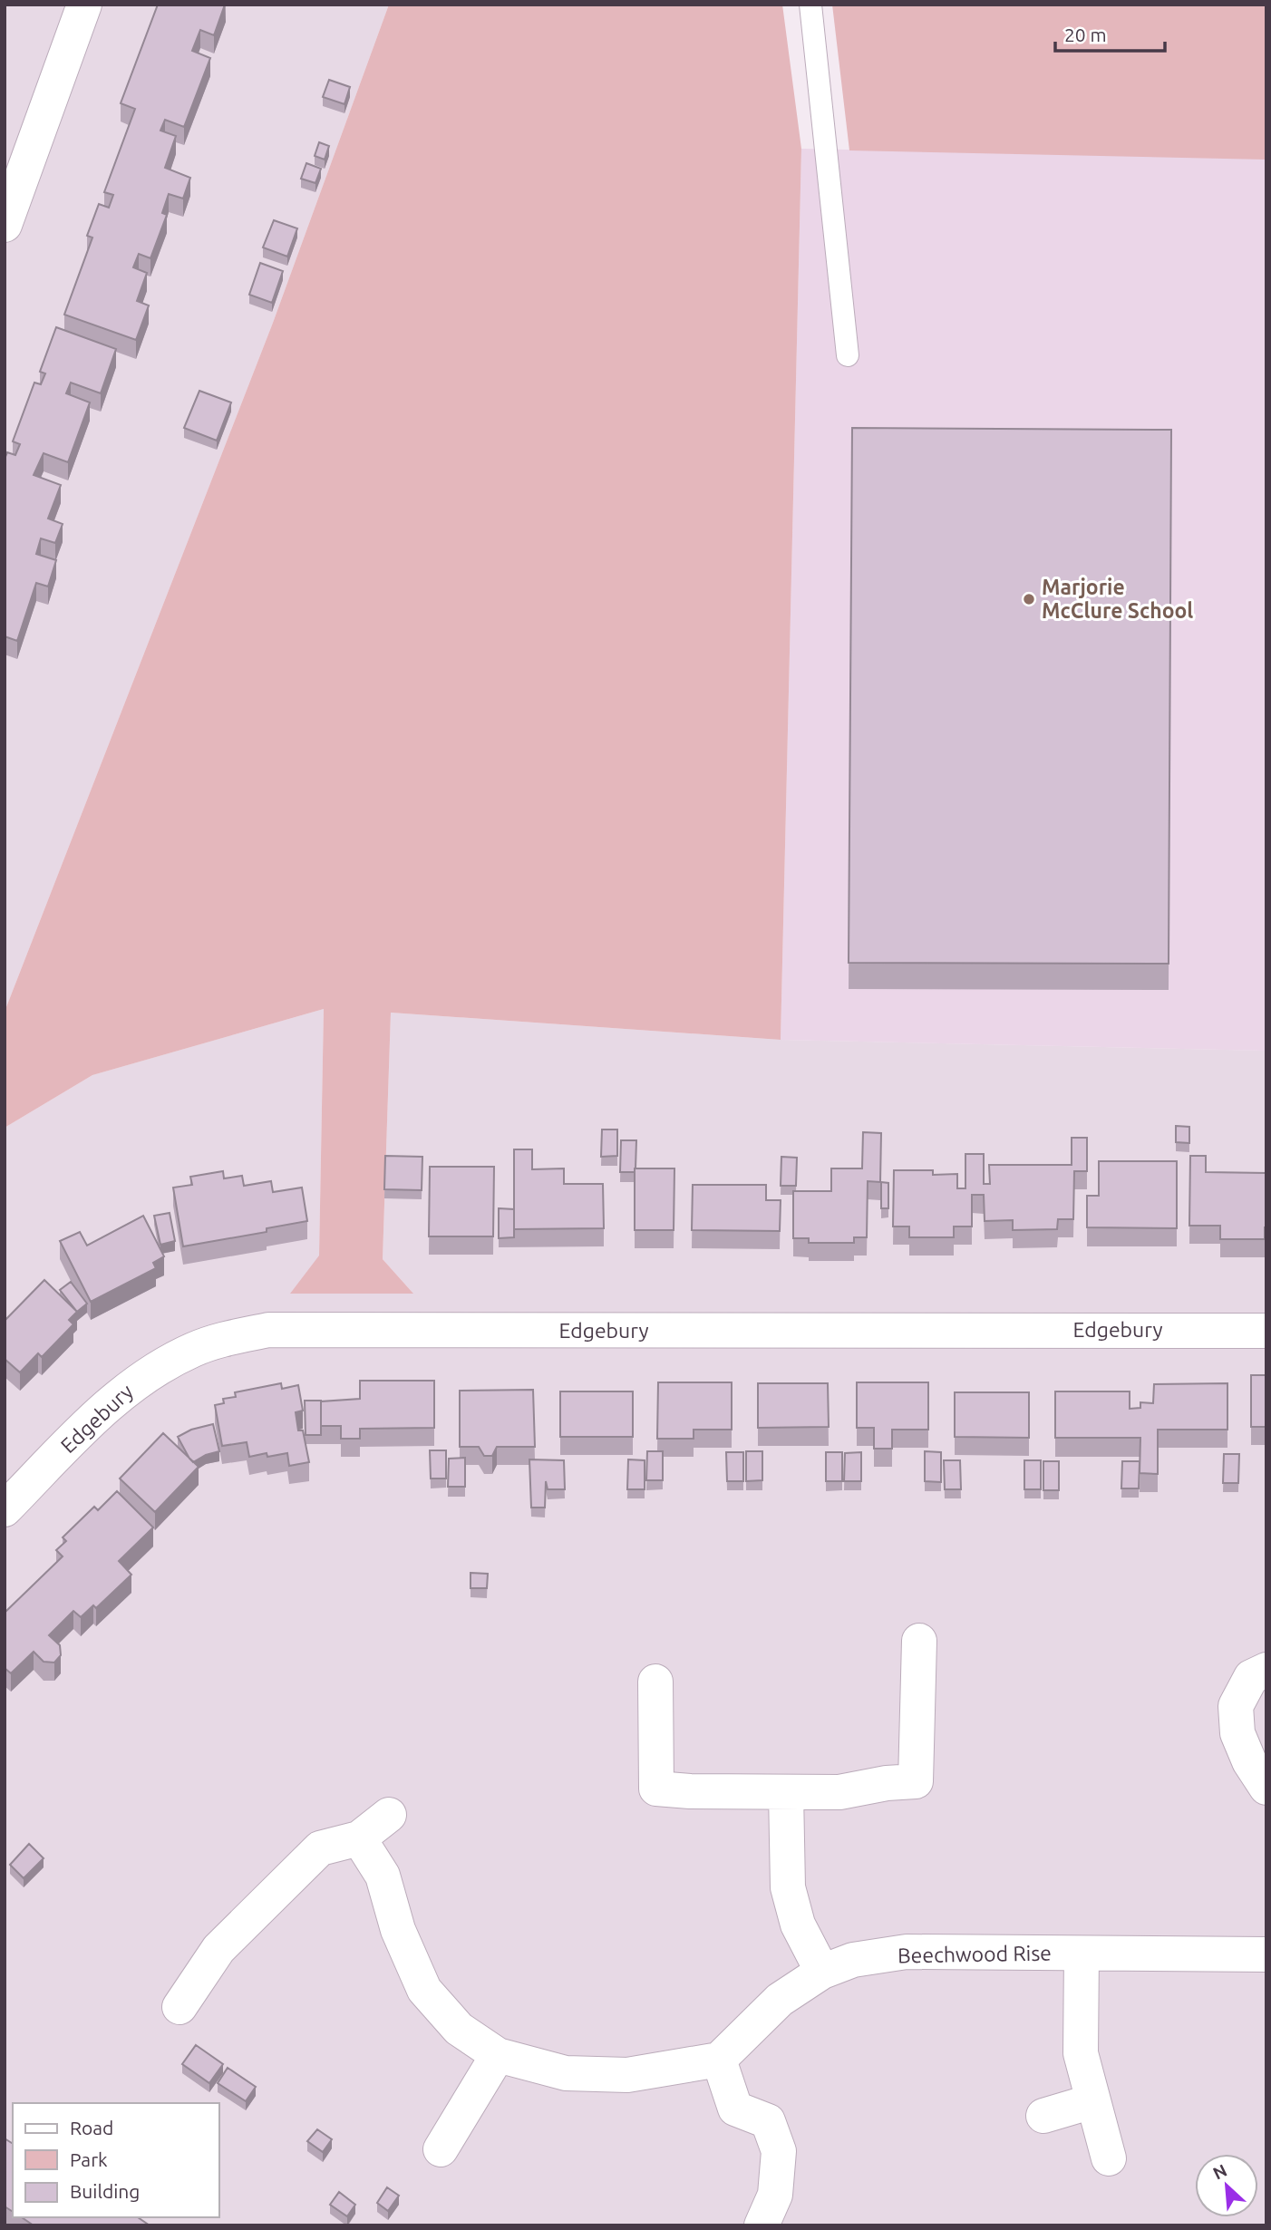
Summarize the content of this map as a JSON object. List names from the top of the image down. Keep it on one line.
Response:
{"streets":{"street":["Edgebury","Beechwood Rise"]},"places":["Marjorie McClure School"],"legend":["Road","Park","Building"],"scale_bar":"20 m","north":"top left"}
